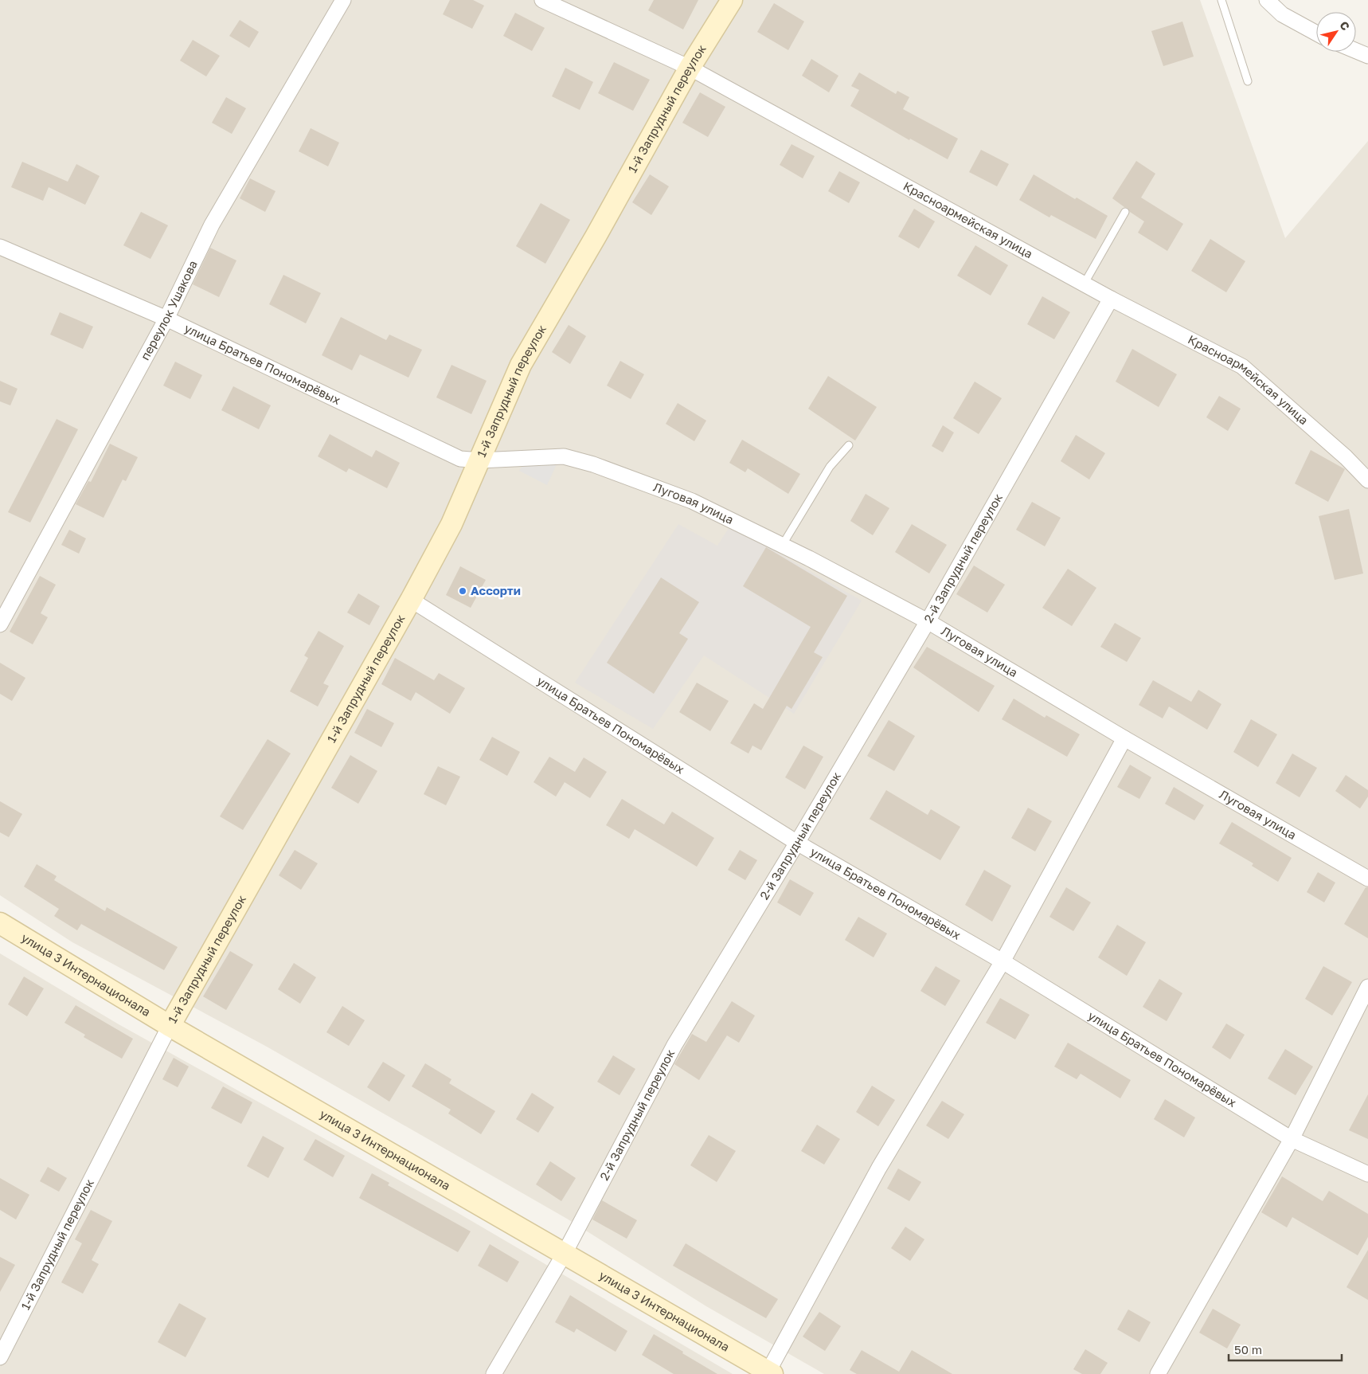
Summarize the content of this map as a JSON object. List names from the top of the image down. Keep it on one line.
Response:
{"streets":{"street":["1-й Запрудный переулок","Красноармейская улица","переулок Ушакова","улица Братьев Пономарёвых","Луговая улица","2-й Запрудный переулок","улица 3 Интернационала"]},"crossings":[["1-й Запрудный переулок","Красноармейская улица"],["1-й Запрудный переулок","улица Братьев Пономарёвых"],["1-й Запрудный переулок","Луговая улица"],["1-й Запрудный переулок","улица 3 Интернационала"],["Красноармейская улица","2-й Запрудный переулок"],["переулок Ушакова","улица Братьев Пономарёвых"],["улица Братьев Пономарёвых","Луговая улица"],["улица Братьев Пономарёвых","2-й Запрудный переулок"],["Луговая улица","2-й Запрудный переулок"],["2-й Запрудный переулок","улица 3 Интернационала"]],"places":["Ассорти"],"scale_bar":"50 m","north":"top right"}
